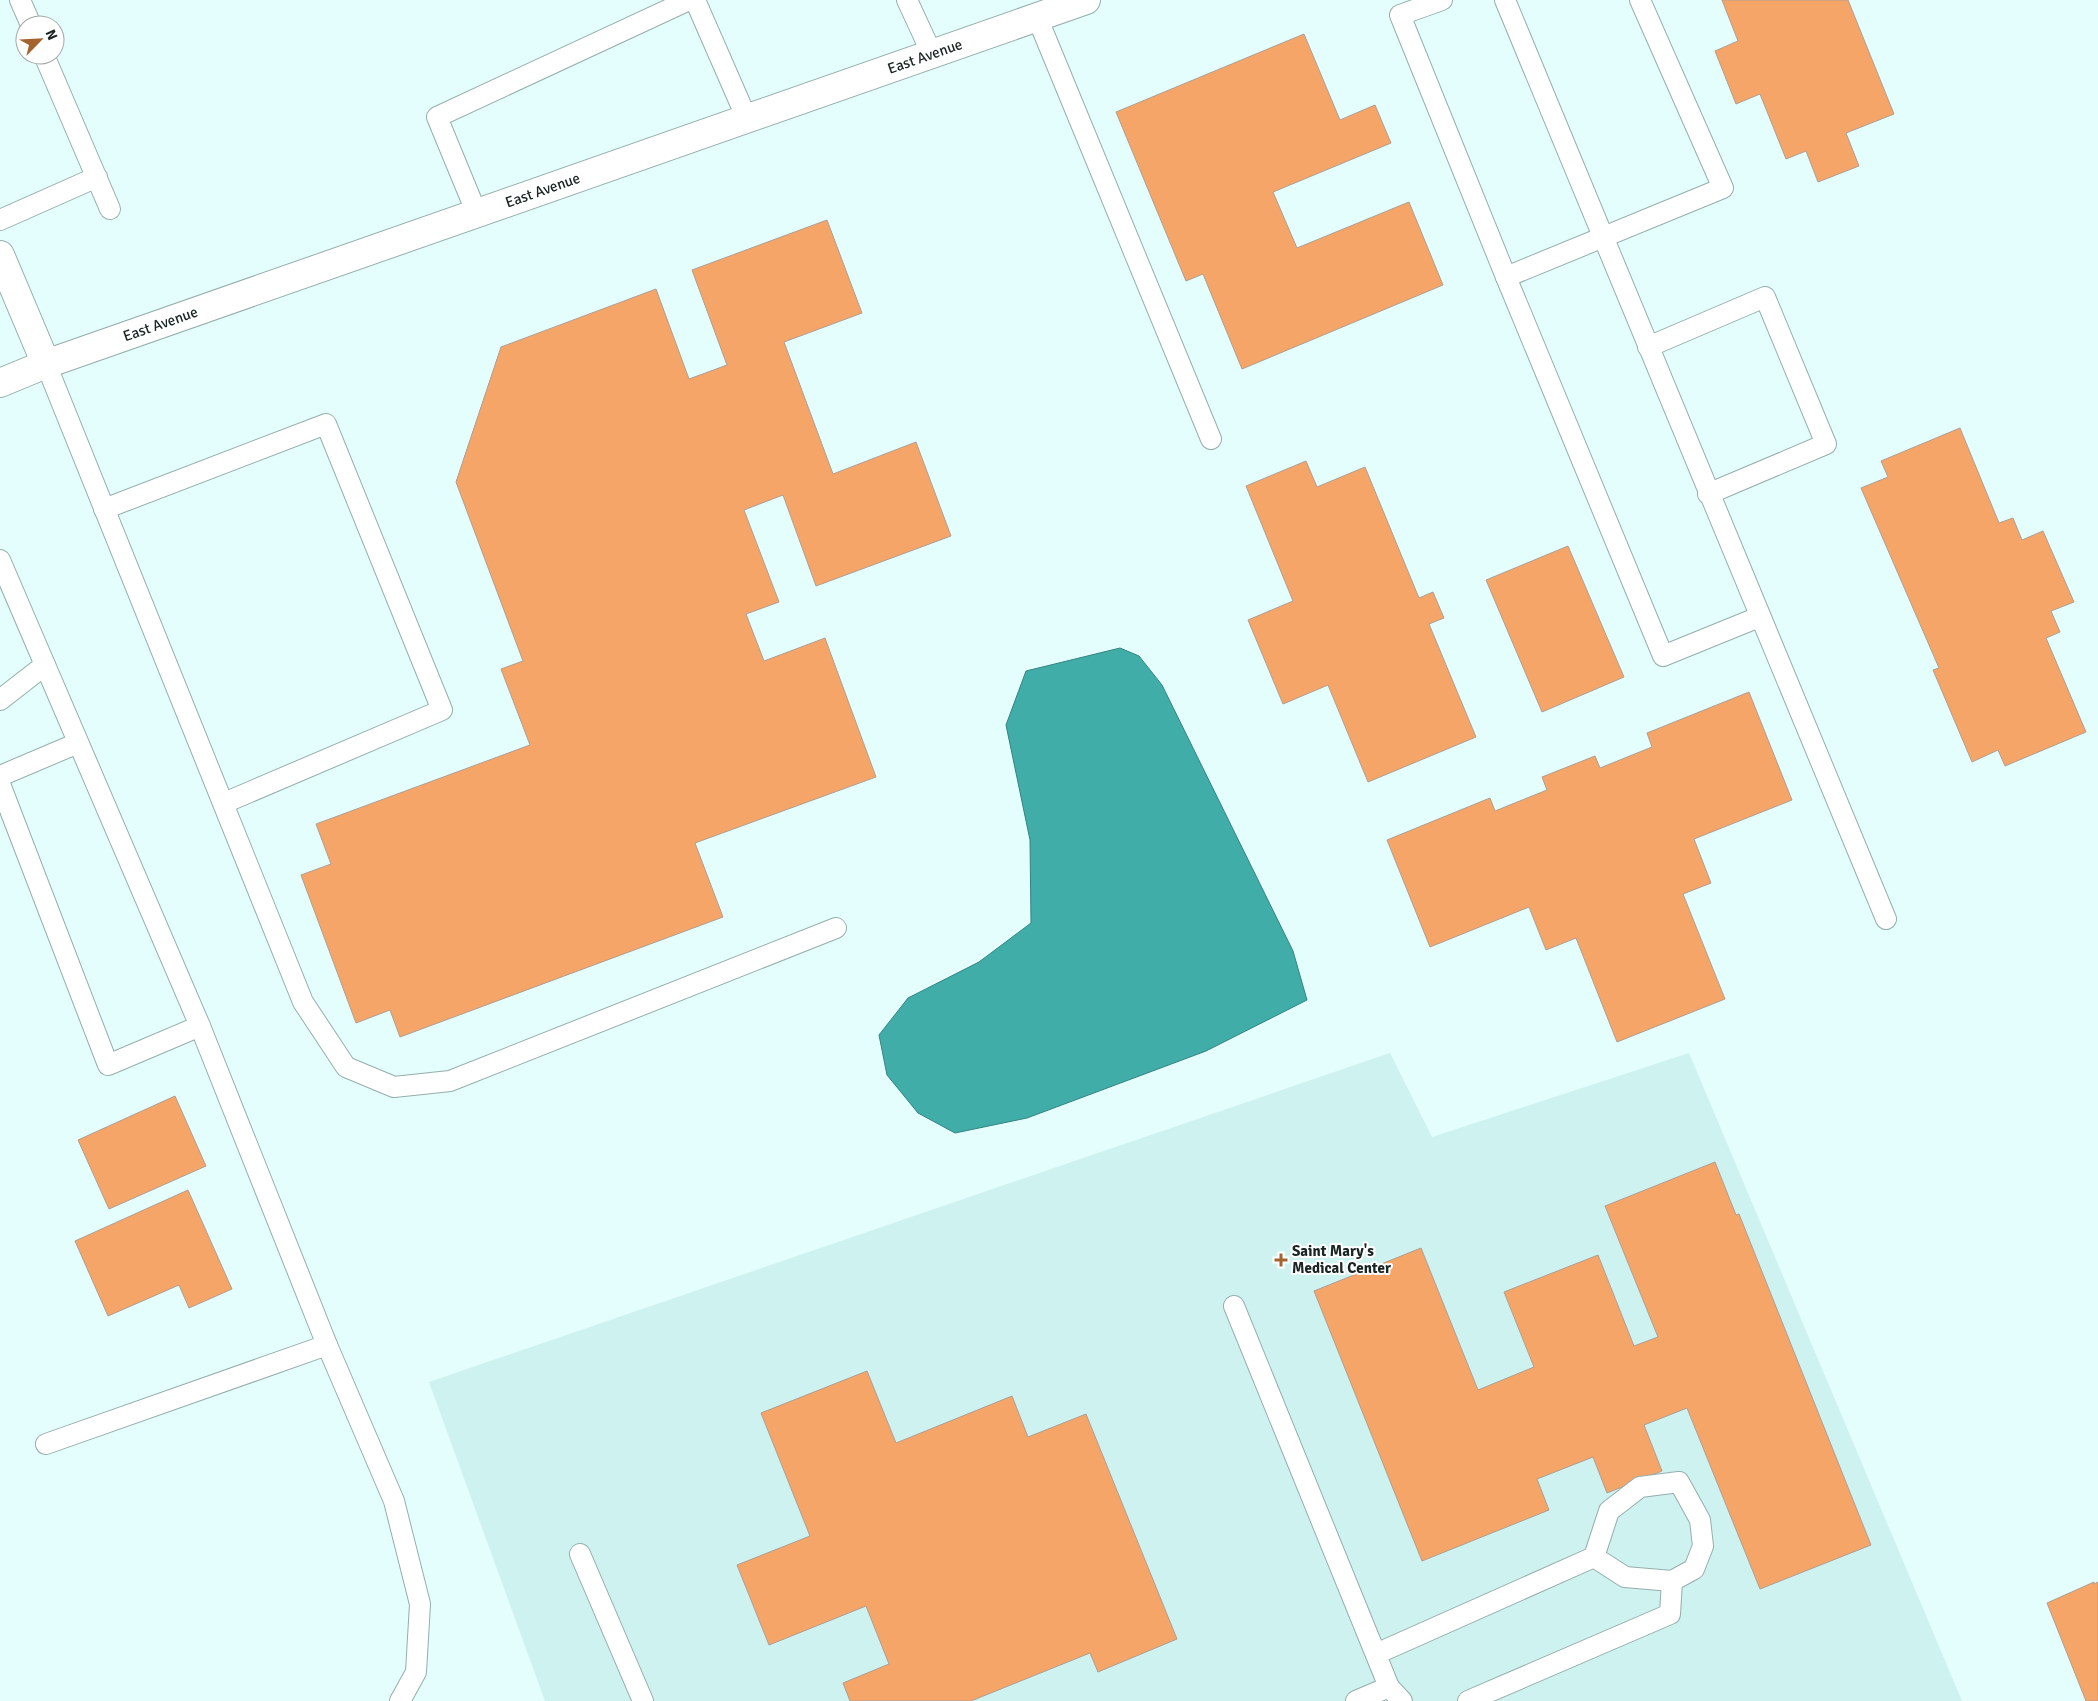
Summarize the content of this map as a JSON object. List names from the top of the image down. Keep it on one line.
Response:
{"streets":{"street":["East Avenue"]},"places":{"health":["Saint Mary's Medical Center"]},"north":"top right"}
